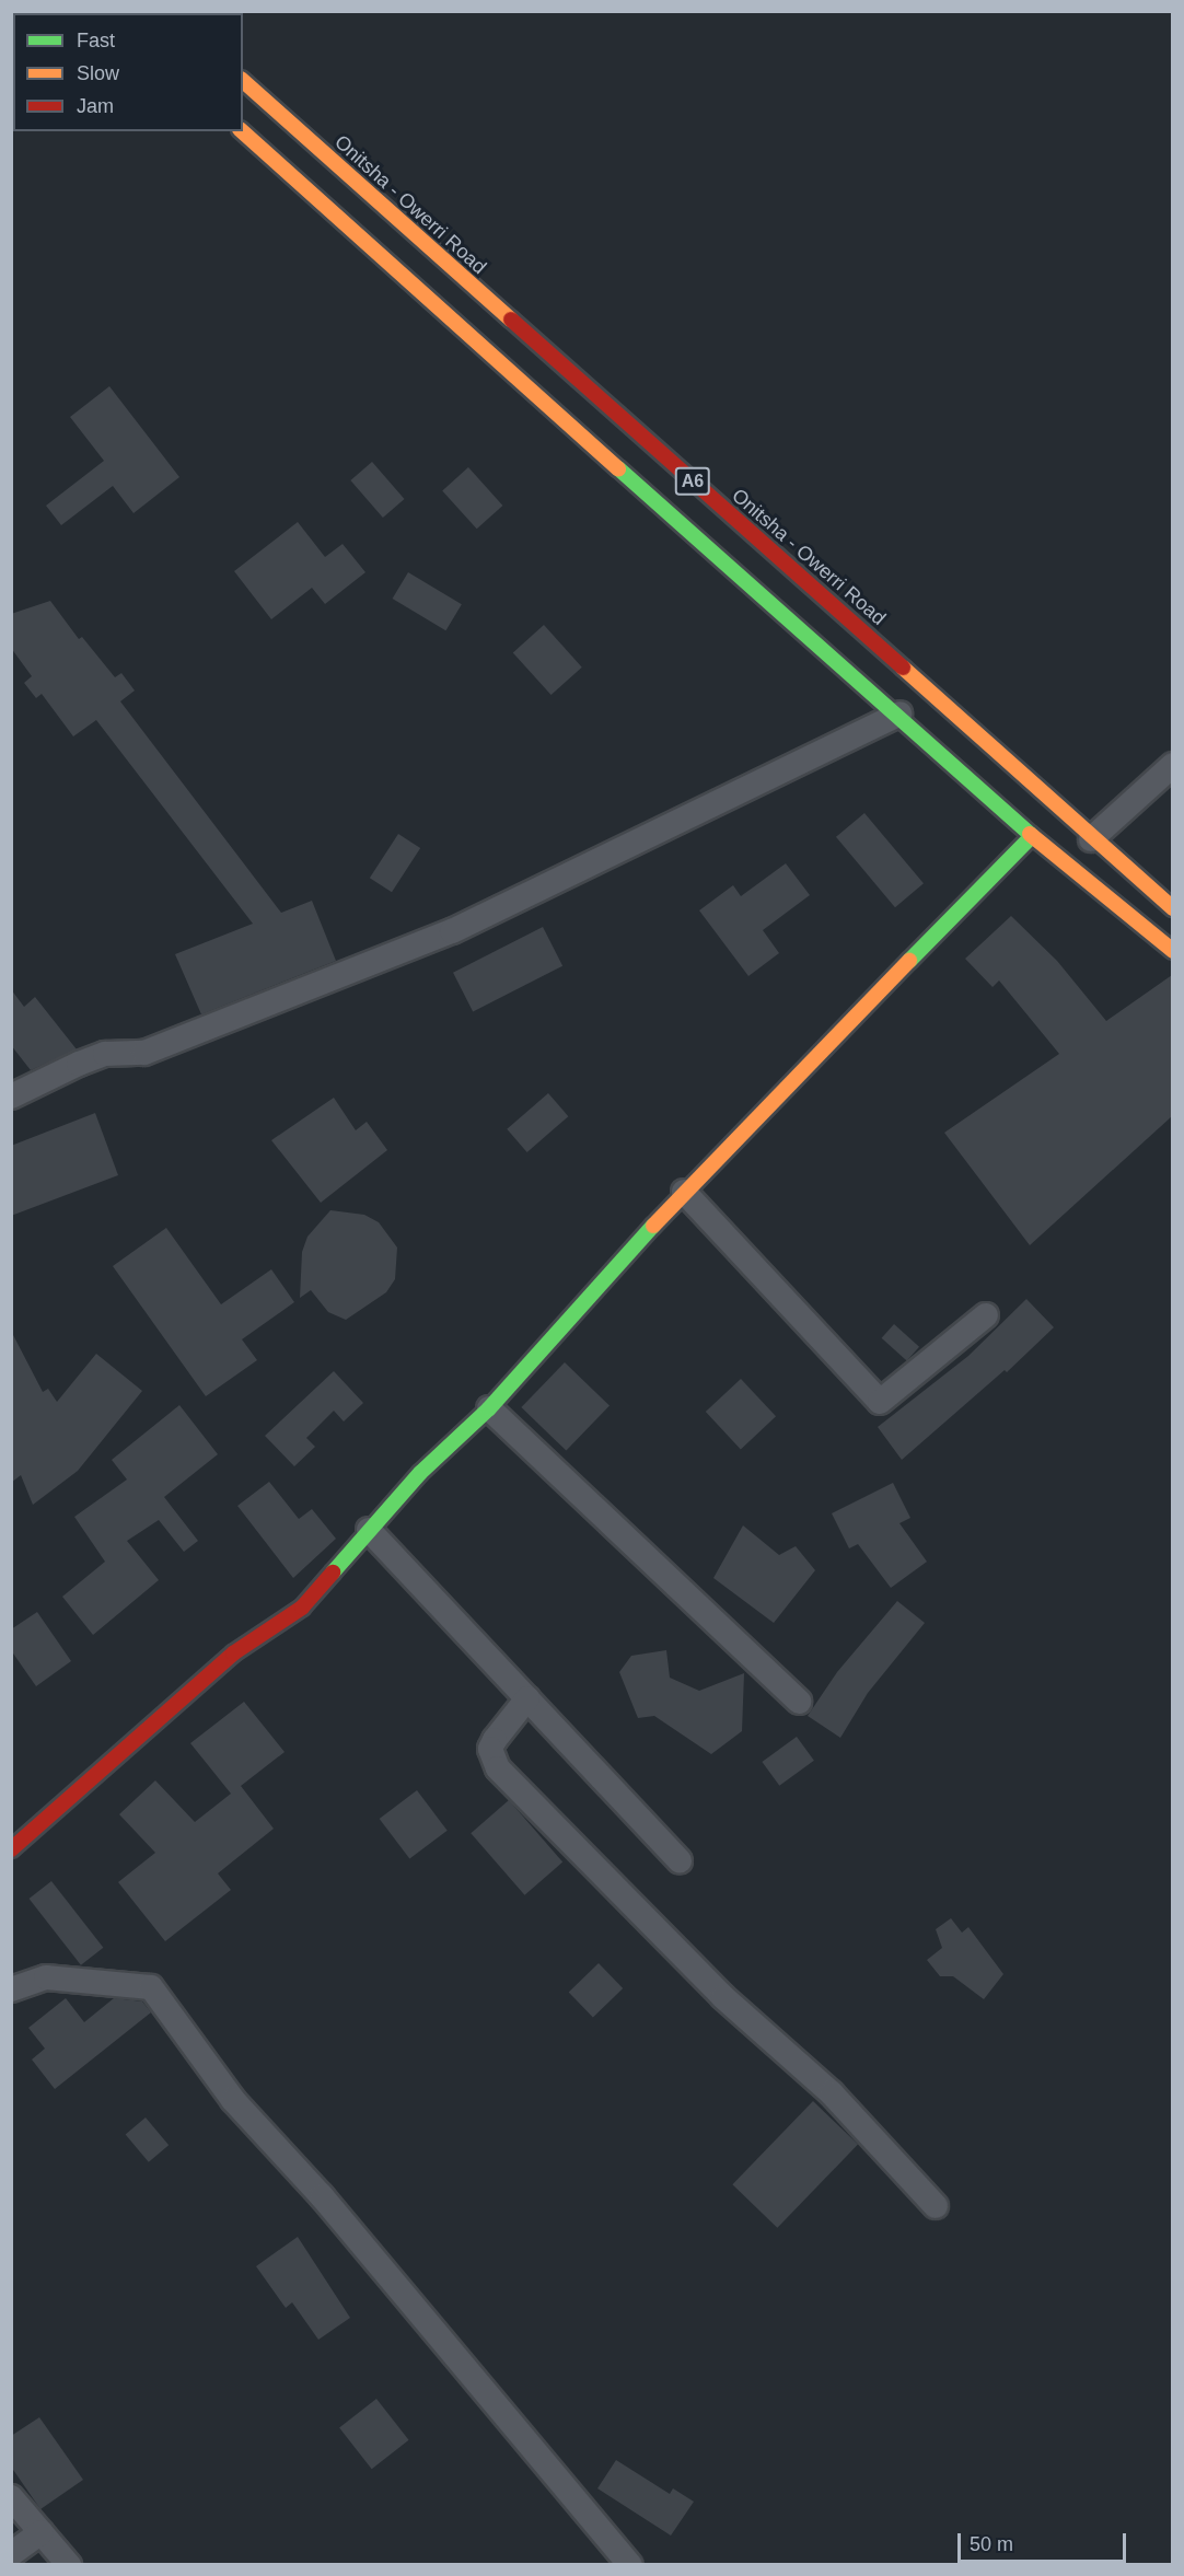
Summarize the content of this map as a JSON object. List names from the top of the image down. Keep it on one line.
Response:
{"streets":{"main road":["Onitsha - Owerri Road","A6"]},"legend":["Fast","Slow","Jam"],"scale_bar":"50 m"}
